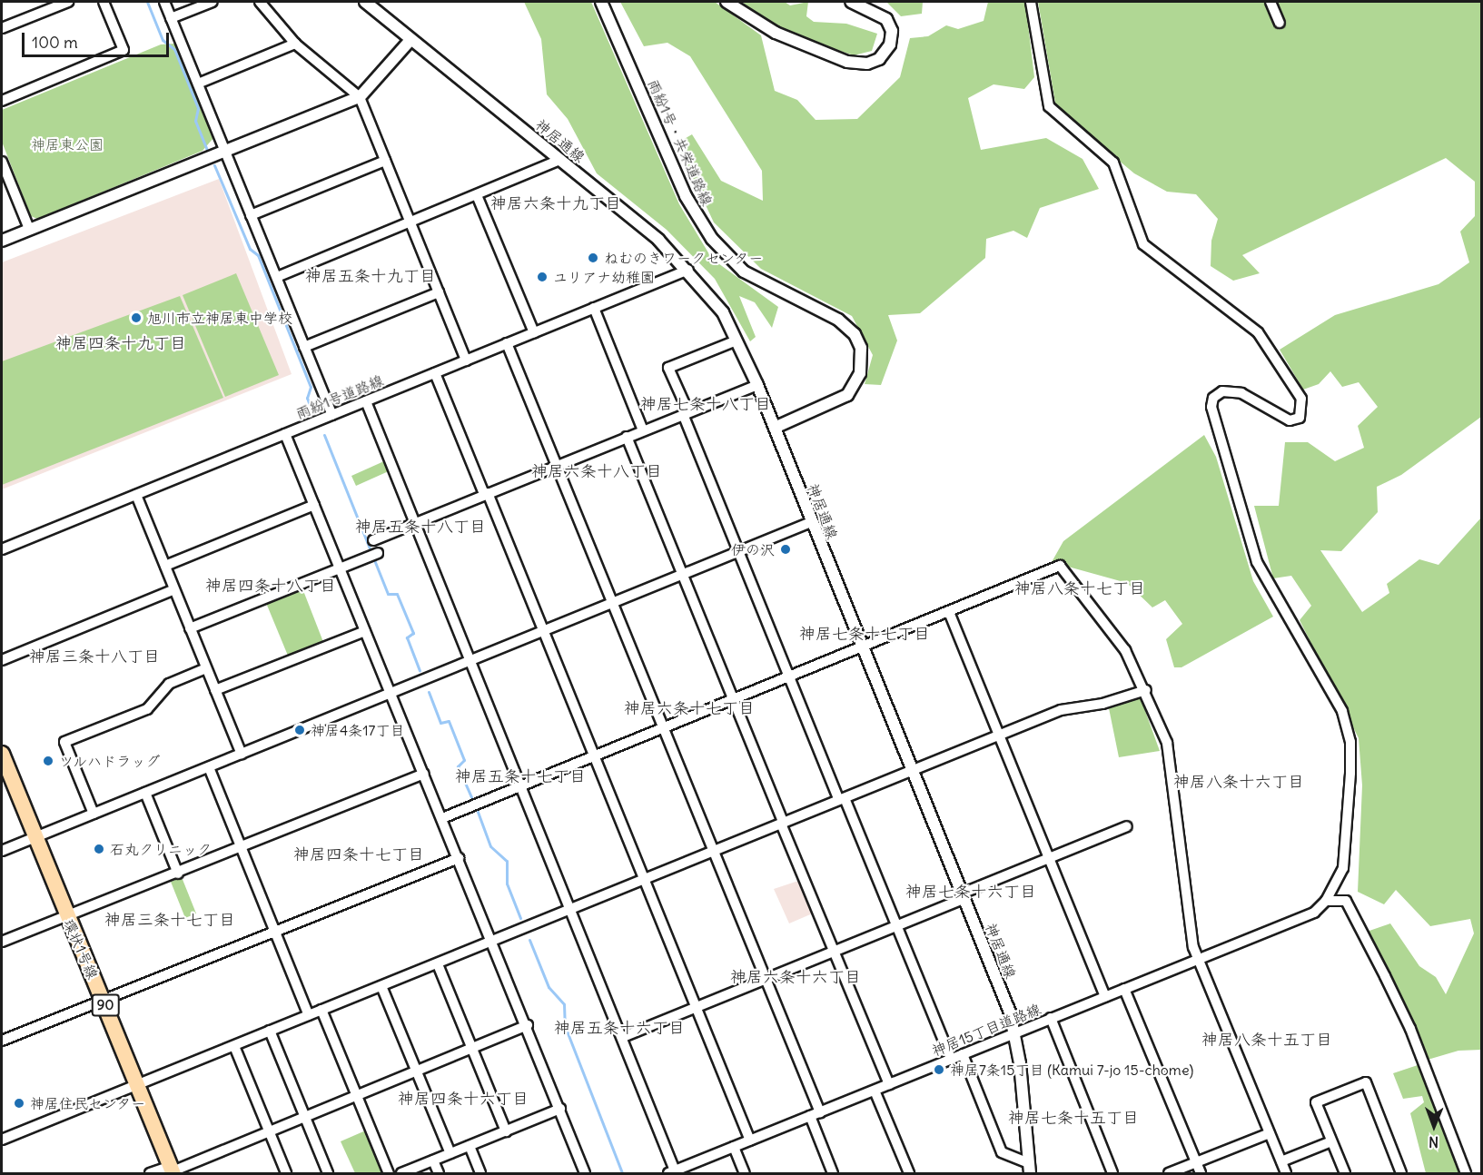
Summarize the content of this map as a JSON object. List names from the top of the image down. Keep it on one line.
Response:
{"streets":{"main road":["環状1号線","90"],"street":["神居通線","雨紛1号・共栄道路線","雨紛1号道路線","神居15丁目道路線"]},"crossings":[["神居通線","雨紛1号・共栄道路線"],["神居通線","雨紛1号道路線"],["神居通線","神居15丁目道路線"]],"districts":["神居六条十九丁目","神居五条十九丁目","神居四条十九丁目","神居七条十八丁目","神居六条十八丁目","神居五条十八丁目","神居四条十八丁目","神居八条十七丁目","神居七条十七丁目","神居三条十八丁目","神居六条十七丁目","神居五条十七丁目","神居八条十六丁目","神居四条十七丁目","神居七条十六丁目","神居三条十七丁目","神居六条十六丁目","神居五条十六丁目","神居八条十五丁目","神居四条十六丁目","神居七条十五丁目"],"parks":["神居東公園"],"places":["ねむのきワークセンター","ユリアナ幼稚園","旭川市立神居東中学校","伊の沢","神居4条17丁目","ツルハドラッグ","石丸クリニック","神居7条15丁目 (Kamui 7-jo 15-chome)","神居住民センター"],"scale_bar":"100 m","north":"bottom"}
